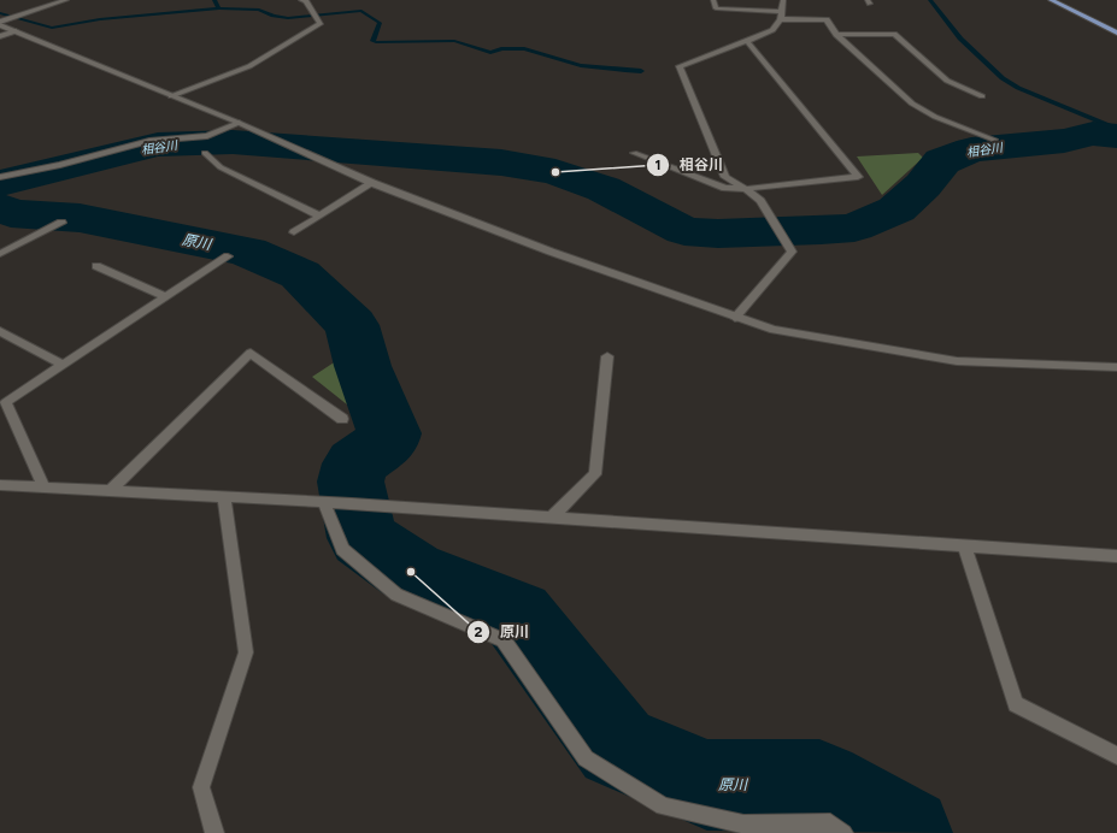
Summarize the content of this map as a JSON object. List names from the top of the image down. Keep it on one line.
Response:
{"water":["相谷川","原川"],"places":["相谷川","原川"]}
